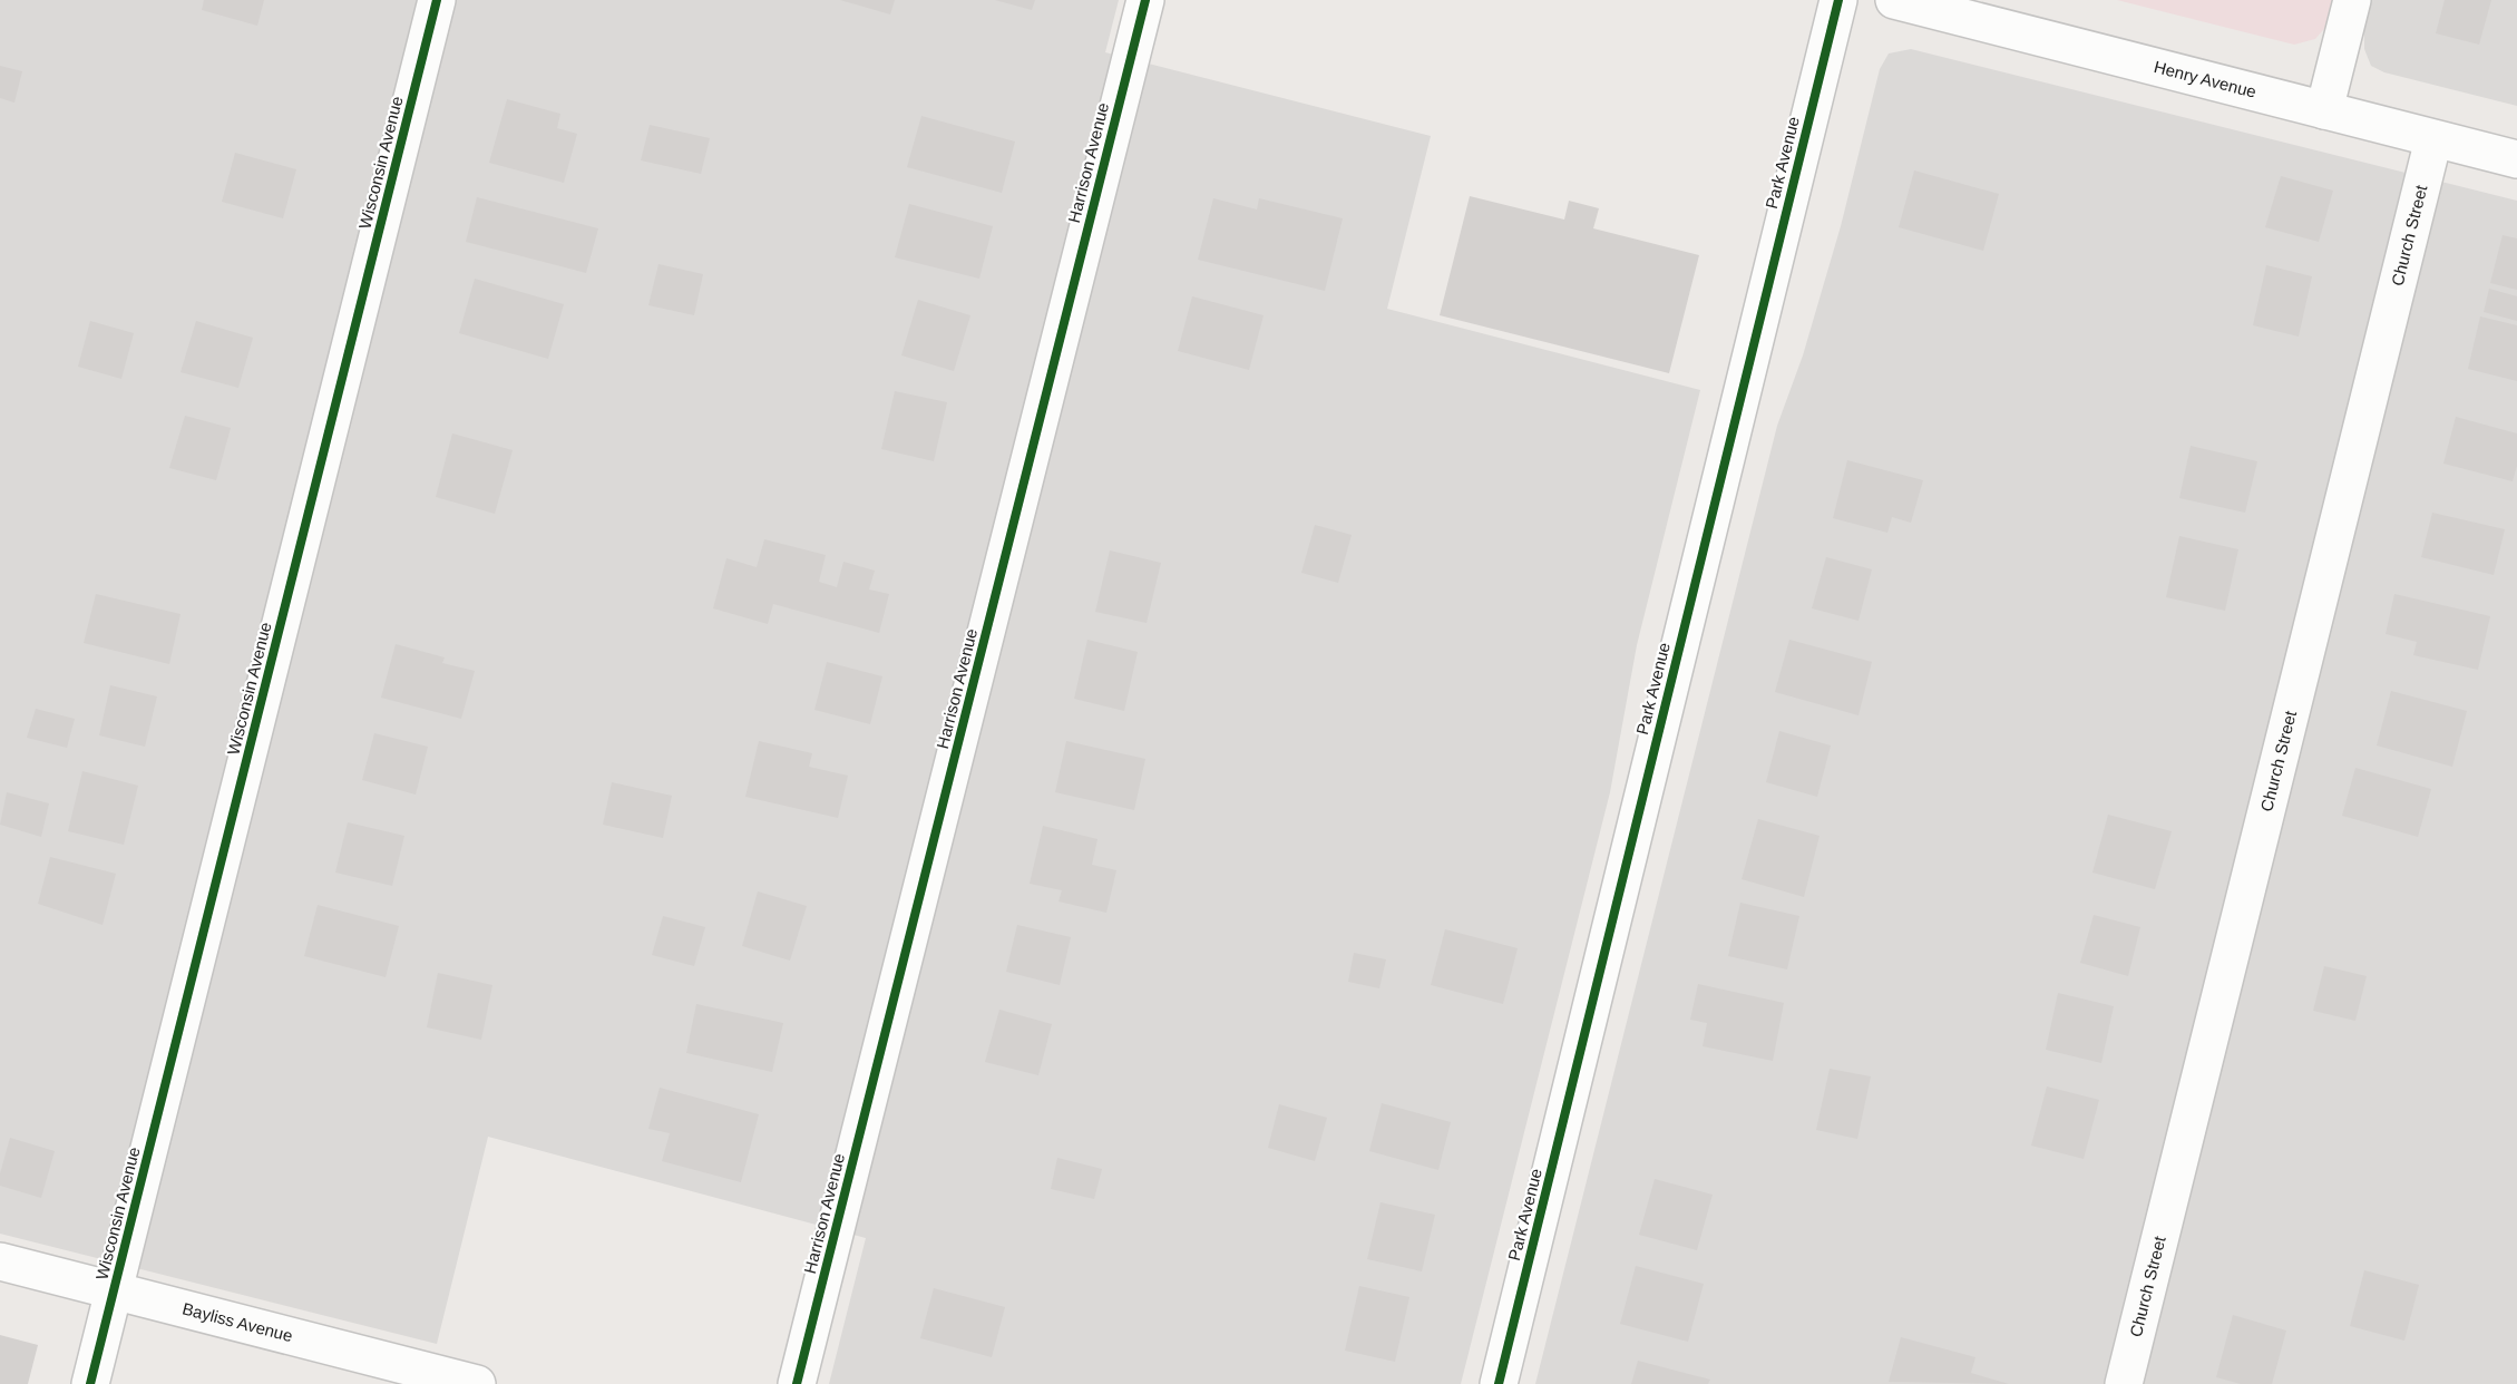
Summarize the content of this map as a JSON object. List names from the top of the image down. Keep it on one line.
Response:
{"streets":{"street":["Henry Avenue","Wisconsin Avenue","Harrison Avenue","Park Avenue","Church Street","Bayliss Avenue"]},"crossings":[["Henry Avenue","Church Street"],["Wisconsin Avenue","Bayliss Avenue"]]}
